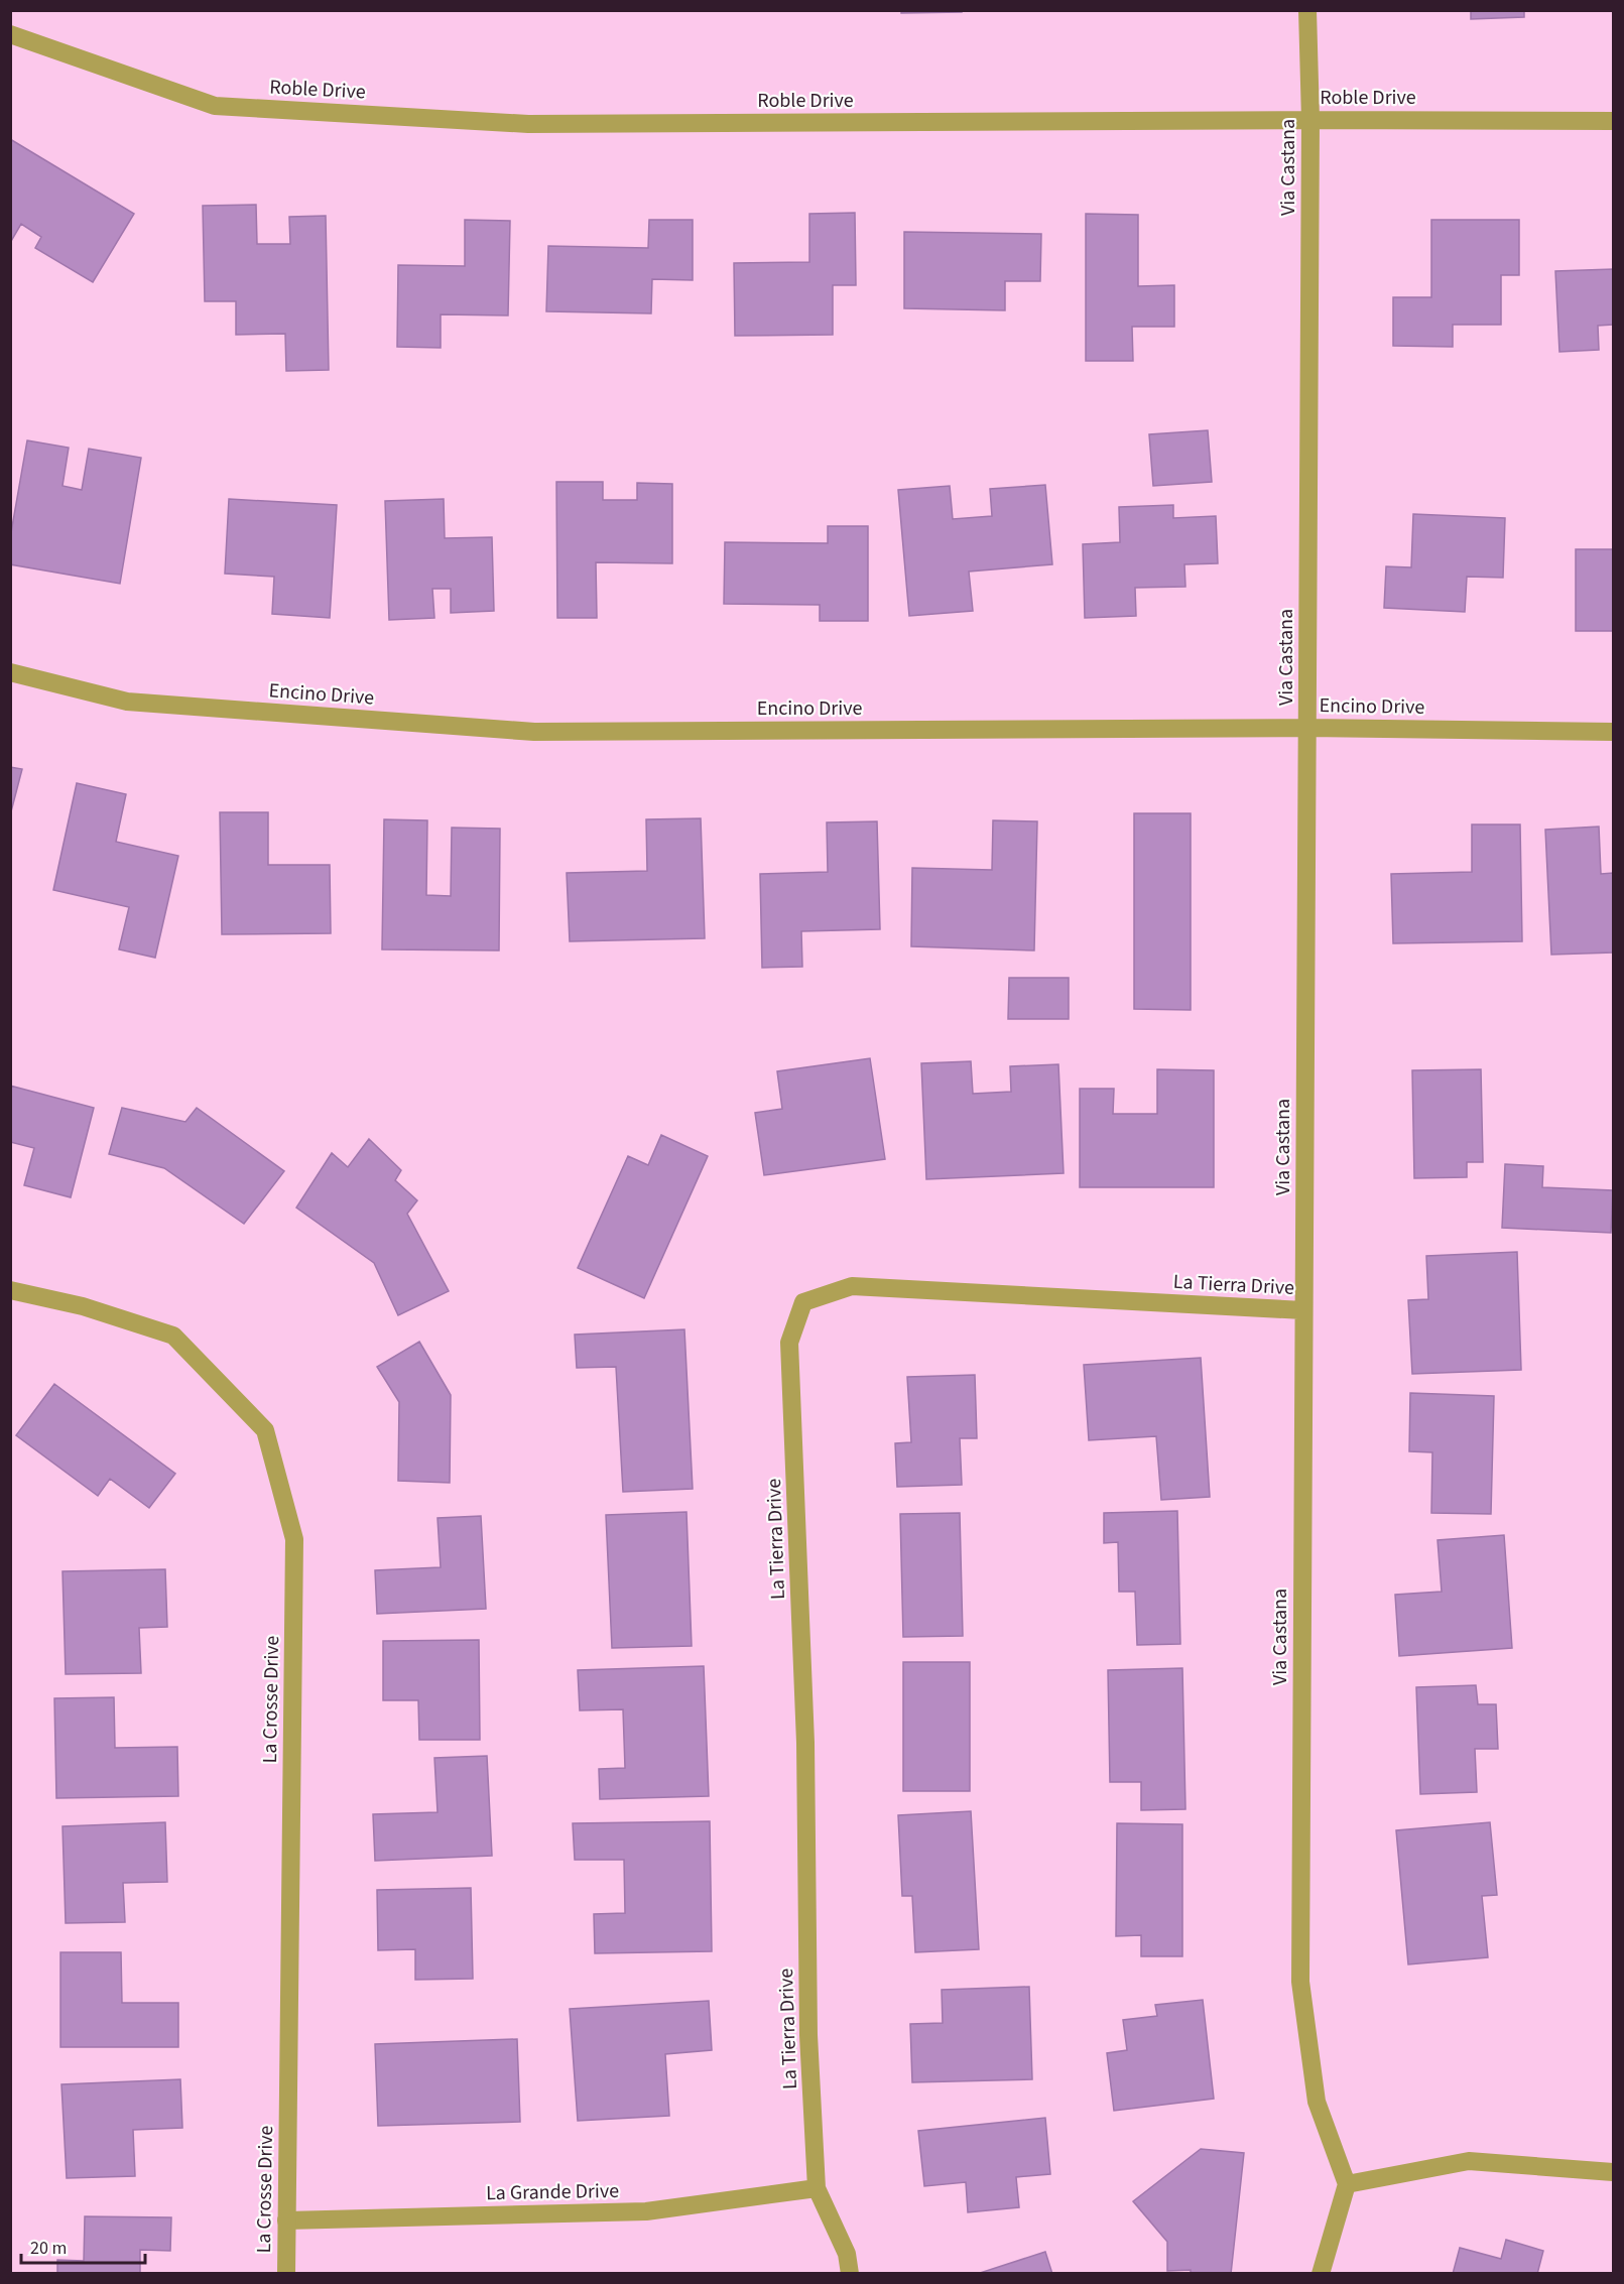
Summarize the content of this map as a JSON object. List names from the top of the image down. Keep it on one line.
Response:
{"streets":{"street":["Roble Drive","Via Castana","Encino Drive","La Tierra Drive","La Crosse Drive","La Grande Drive"]},"crossings":[["Roble Drive","Via Castana"],["Via Castana","Encino Drive"],["Via Castana","La Tierra Drive"],["La Tierra Drive","La Grande Drive"],["La Crosse Drive","La Grande Drive"]],"scale_bar":"20 m"}
